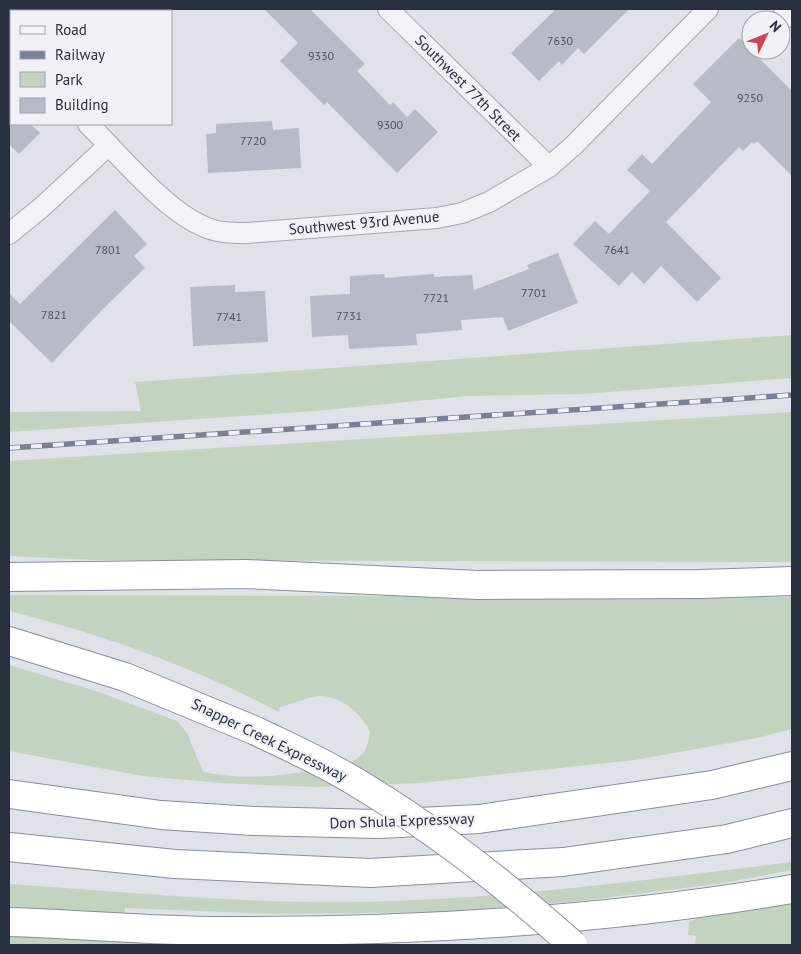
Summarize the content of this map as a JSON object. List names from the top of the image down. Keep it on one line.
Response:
{"streets":{"highway":["Snapper Creek Expressway","Don Shula Expressway"],"street":["Southwest 77th Street","Southwest 93rd Avenue"]},"crossings":[["Southwest 77th Street","Southwest 93rd Avenue"]],"house_numbers":["7630","9330","9250","9300","7720","7801","7641","7701","7721","7821","7731","7741"],"legend":["Road","Railway","Park","Building"],"north":"top right"}
